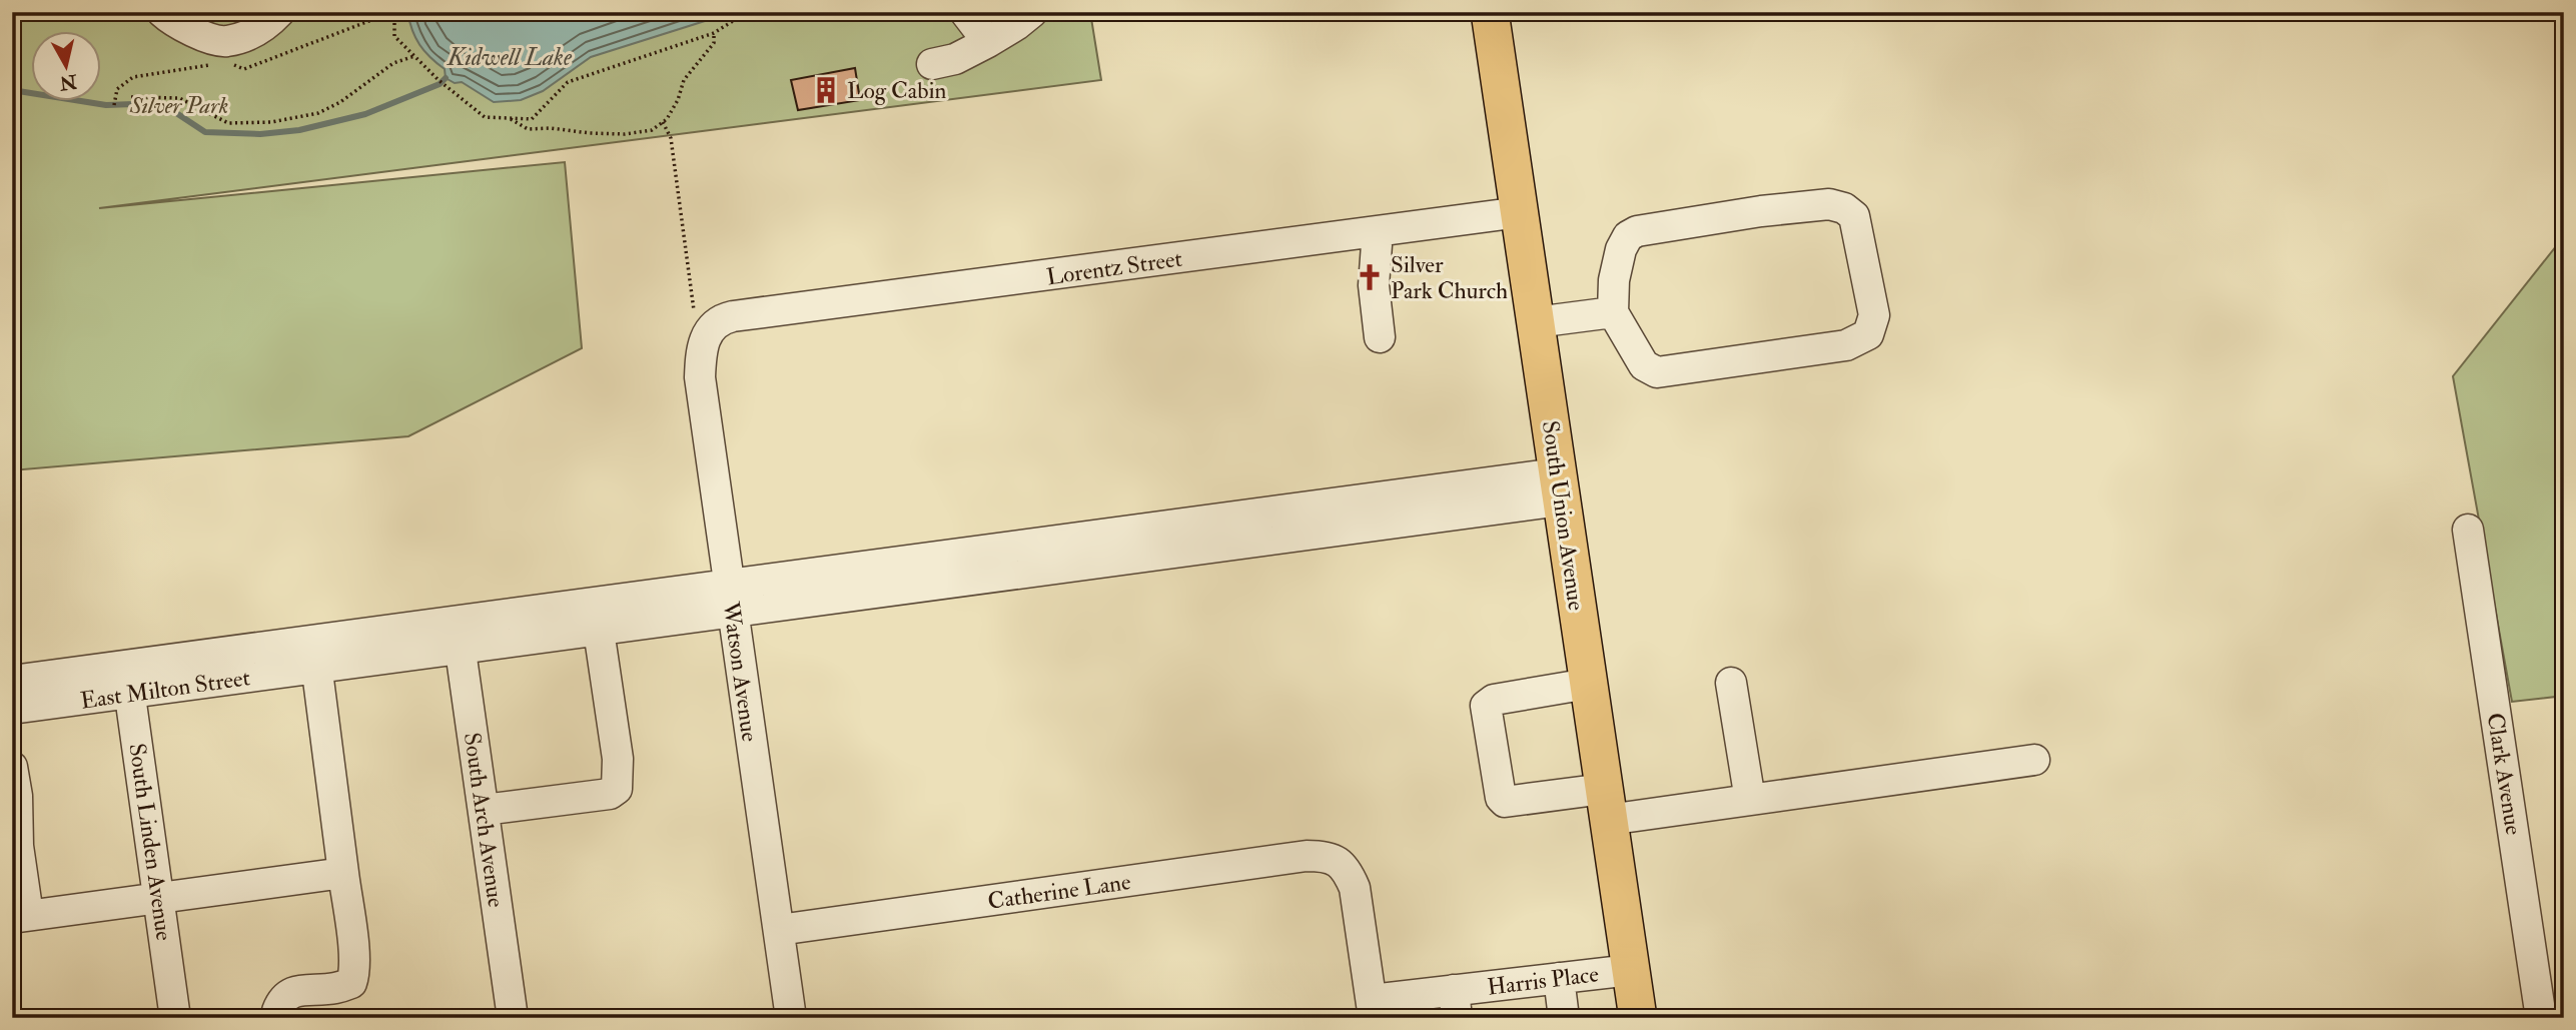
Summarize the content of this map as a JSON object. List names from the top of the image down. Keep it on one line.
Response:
{"streets":{"main road":["South Union Avenue"],"street":["Lorentz Street","Watson Avenue","East Milton Street","Clark Avenue","South Arch Avenue","South Linden Avenue","Catherine Lane","Harris Place"]},"crossings":[["Lorentz Street","South Union Avenue"],["Lorentz Street","Watson Avenue"],["South Union Avenue","East Milton Street"],["South Union Avenue","Harris Place"],["Watson Avenue","East Milton Street"],["Watson Avenue","Catherine Lane"],["East Milton Street","South Arch Avenue"],["East Milton Street","South Linden Avenue"],["Catherine Lane","Harris Place"]],"water":["Kidwell Lake"],"parks":["Silver Park"],"places":{"building":["Log Cabin"],"church":["Silver Park Church"]},"north":"bottom"}
